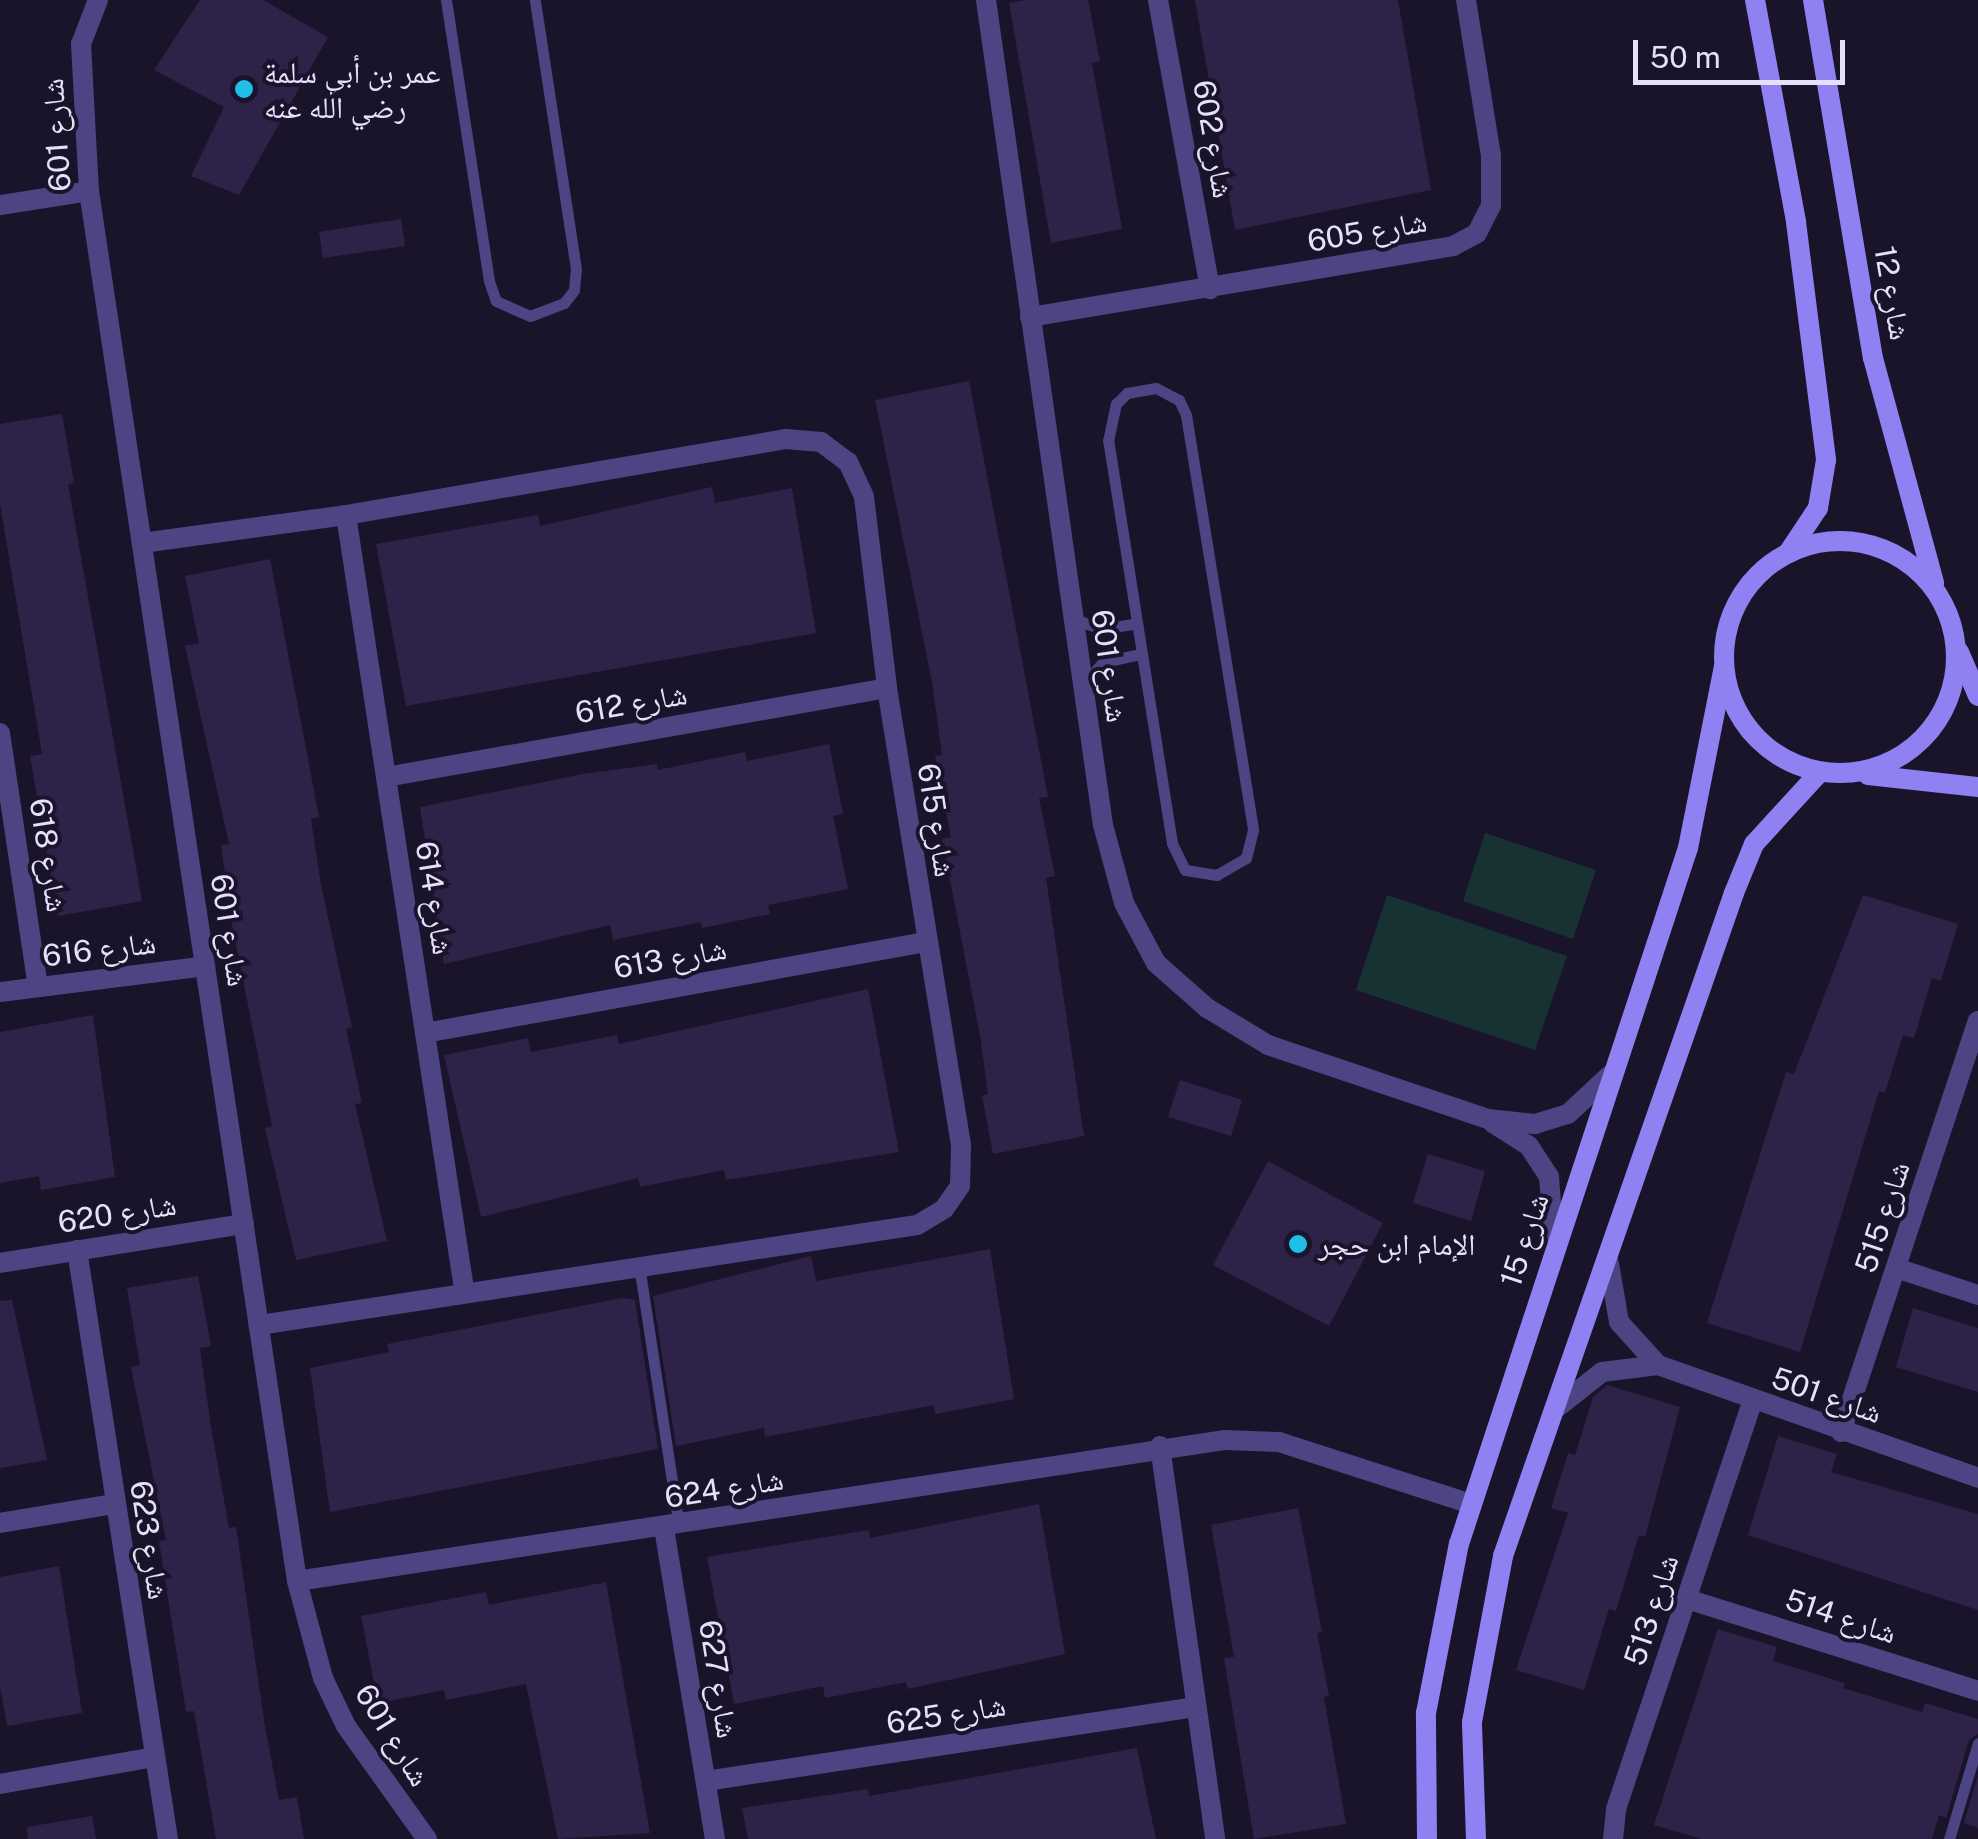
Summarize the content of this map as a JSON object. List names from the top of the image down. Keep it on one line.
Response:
{"streets":{"street":["شارع 601","شارع 602","شارع 605","شارع 12","شارع 612","شارع 615","شارع 618","شارع 614","شارع 616","شارع 613","شارع 620","شارع 515","شارع 15","شارع 501","شارع 624","شارع 623","شارع 513","شارع 514","شارع 627","شارع 625"]},"crossings":[["شارع 601","شارع 605"],["شارع 601","شارع 615"],["شارع 601","شارع 616"],["شارع 601","شارع 620"],["شارع 601","شارع 15"],["شارع 601","شارع 624"],["شارع 602","شارع 605"],["شارع 12","شارع 15"],["شارع 612","شارع 615"],["شارع 612","شارع 614"],["شارع 615","شارع 614"],["شارع 615","شارع 613"],["شارع 618","شارع 616"],["شارع 614","شارع 613"],["شارع 620","شارع 623"],["شارع 515","شارع 501"],["شارع 15","شارع 624"],["شارع 501","شارع 513"],["شارع 624","شارع 627"],["شارع 513","شارع 514"],["شارع 627","شارع 625"]],"places":["عمر بن أبي سلمة رضي الله عنه","الإمام ابن حجر"],"scale_bar":"50 m"}
